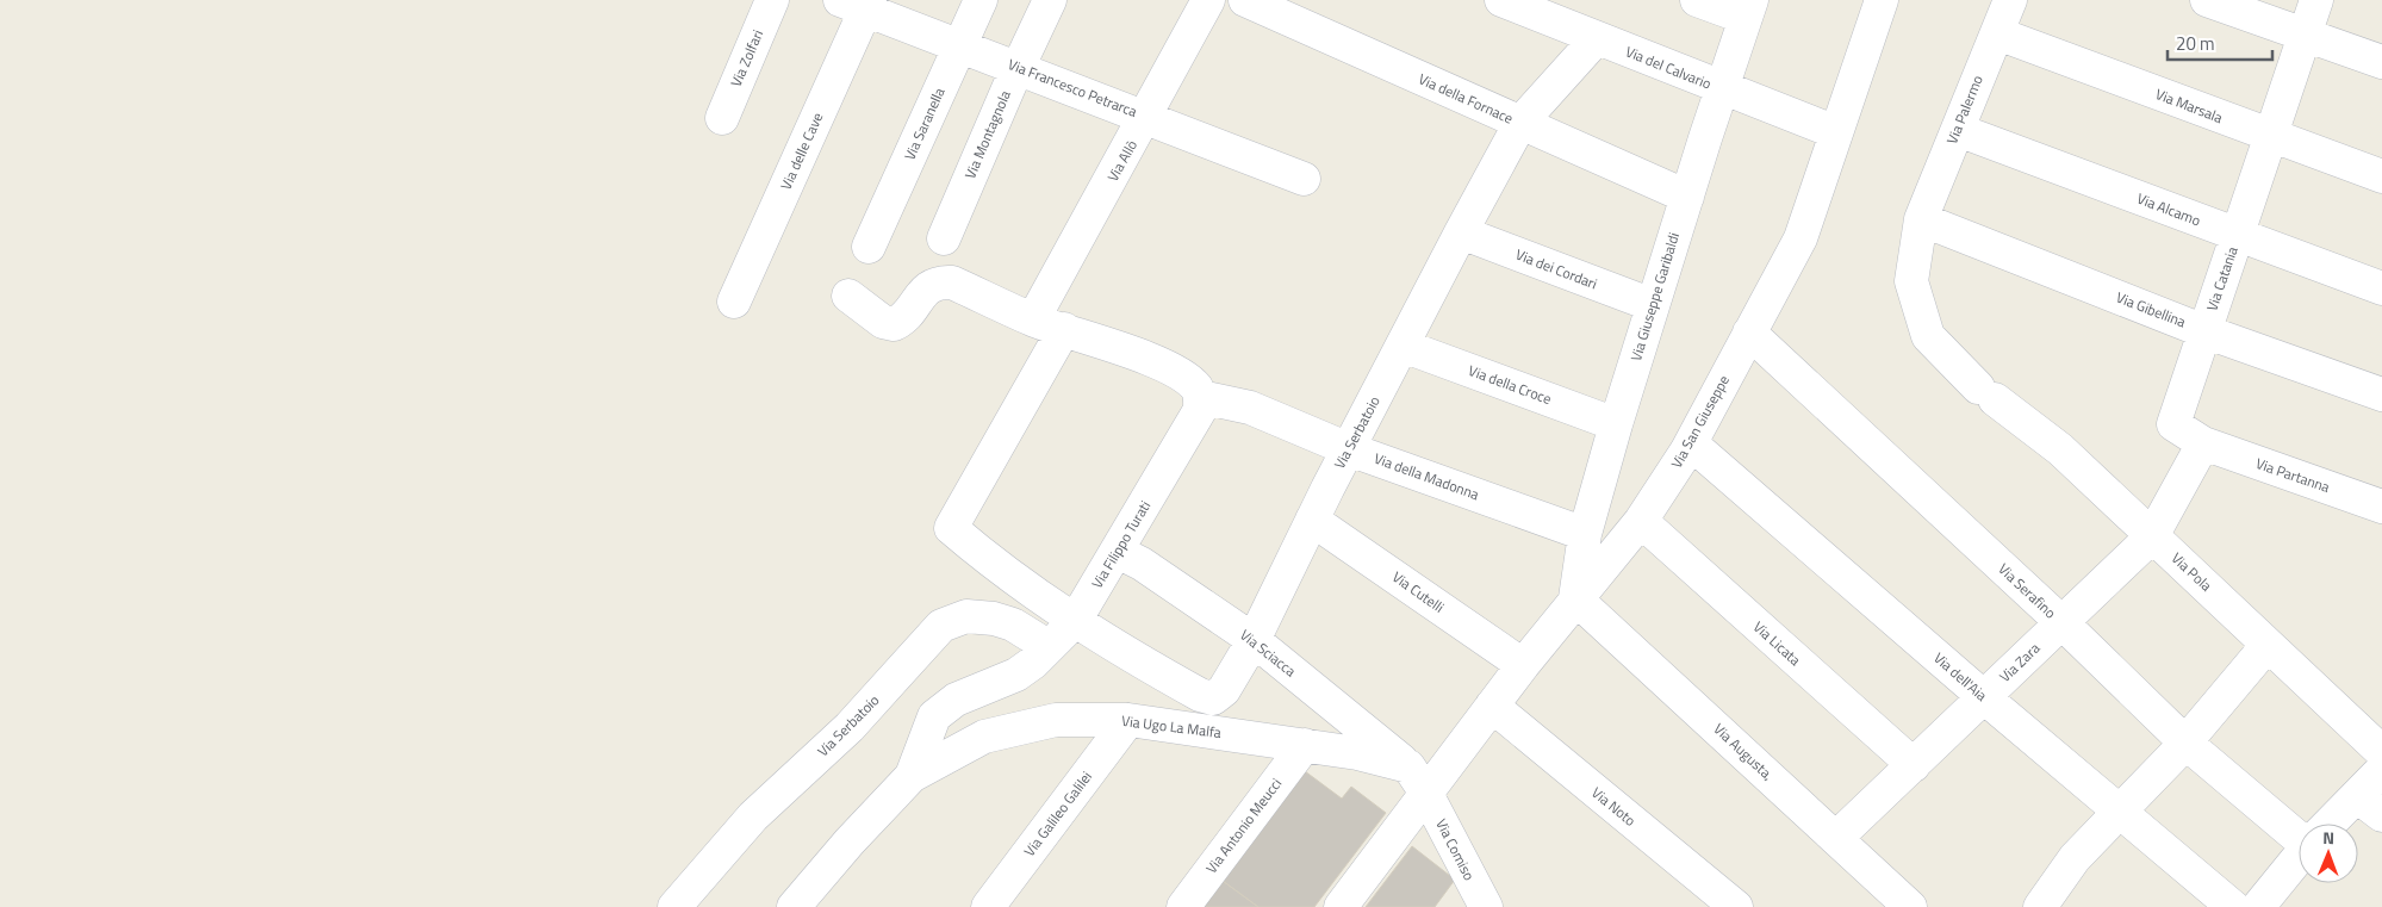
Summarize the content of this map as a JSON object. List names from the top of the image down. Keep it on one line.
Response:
{"streets":{"street":["Via Zolfari","Via del Calvario","Via Francesco Petrarca","Via della Fornace","Via Marsala","Via Palermo","Via Saranella","Via Montagnola","Via delle Cave","Via Allò","Via Alcamo","Via dei Cordari","Via Catania","Via Giuseppe Garibaldi","Via Gibellina","Via della Croce","Via San Giuseppe","Via Serbatoio","Via Partanna","Via della Madonna","Via Filippo Turati","Via Pola","Via Serafino","Via Cutelli","Via Licata","Via Sciacca","Via Zara","Via dell'Aia","Via Ugo La Malfa","Via Augusta,","Via Noto","Via Galileo Galilei","Via Antonio Meucci","Via Comiso"]},"crossings":[["Via del Calvario","Via Giuseppe Garibaldi"],["Via del Calvario","Via San Giuseppe"],["Via del Calvario","Via Serbatoio"],["Via Francesco Petrarca","Via Saranella"],["Via Francesco Petrarca","Via Montagnola"],["Via Francesco Petrarca","Via delle Cave"],["Via Francesco Petrarca","Via Allò"],["Via della Fornace","Via Giuseppe Garibaldi"],["Via della Fornace","Via Serbatoio"],["Via Marsala","Via Palermo"],["Via Marsala","Via Catania"],["Via Palermo","Via Alcamo"],["Via Palermo","Via Gibellina"],["Via Palermo","Via Pola"],["Via Alcamo","Via Catania"],["Via dei Cordari","Via Giuseppe Garibaldi"],["Via dei Cordari","Via Serbatoio"],["Via Catania","Via Gibellina"],["Via Catania","Via Partanna"],["Via Giuseppe Garibaldi","Via della Croce"],["Via Giuseppe Garibaldi","Via San Giuseppe"],["Via Giuseppe Garibaldi","Via della Madonna"],["Via Giuseppe Garibaldi","Via Augusta,"],["Via Gibellina","Via Pola"],["Via della Croce","Via Serbatoio"],["Via San Giuseppe","Via Serafino"],["Via San Giuseppe","Via Cutelli"],["Via San Giuseppe","Via Licata"],["Via San Giuseppe","Via Sciacca"],["Via San Giuseppe","Via dell'Aia"],["Via San Giuseppe","Via Ugo La Malfa"],["Via San Giuseppe","Via Augusta,"],["Via San Giuseppe","Via Noto"],["Via San Giuseppe","Via Comiso"],["Via Serbatoio","Via della Madonna"],["Via Serbatoio","Via Filippo Turati"],["Via Serbatoio","Via Cutelli"],["Via Serbatoio","Via Sciacca"],["Via della Madonna","Via Filippo Turati"],["Via Filippo Turati","Via Sciacca"],["Via Filippo Turati","Via Ugo La Malfa"],["Via Pola","Via Zara"],["Via Serafino","Via Zara"],["Via Licata","Via Zara"],["Via Sciacca","Via Ugo La Malfa"],["Via Sciacca","Via Comiso"],["Via Zara","Via dell'Aia"],["Via Zara","Via Augusta,"],["Via Ugo La Malfa","Via Galileo Galilei"],["Via Ugo La Malfa","Via Antonio Meucci"],["Via Ugo La Malfa","Via Comiso"]],"scale_bar":"20 m","north":"top"}
